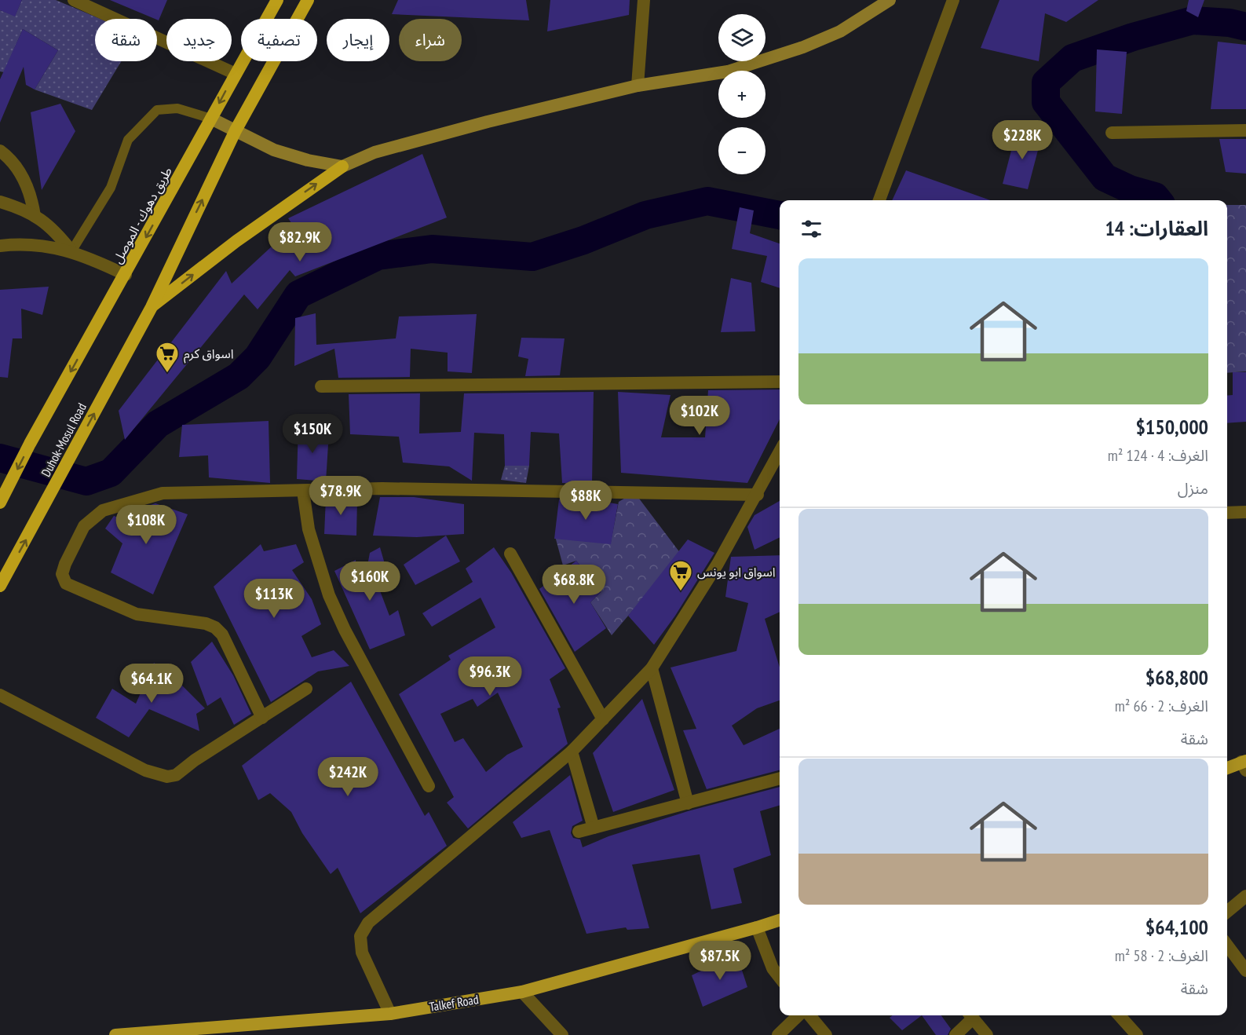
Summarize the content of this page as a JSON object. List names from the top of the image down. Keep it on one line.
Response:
{"streets":{"highway":["طريق دهوك - الموصل","Duhok-Mosul Road"],"main road":["Talkef Road"]},"one_way":["Duhok-Mosul Road"],"places":{"supermarket":["اسواق كرم","اسواق ابو يونس"]},"page":{"map_buttons":["+","−"],"chip":["شراء","إيجار","تصفية","جديد","شقة"],"price":["$228K","$82.9K","$102K","$150K","$78.9K","$88K","$108K","$160K","$68.8K","$113K","$96.3K","$64.1K","$242K","$87.5K"],"heading":"العقارات: 14","list":[{"name":"$150,000","note":"الغرف: 4 · 124 m² · منزل"},{"name":"$68,800","note":"الغرف: 2 · 66 m² · شقة"},{"name":"$64,100","note":"الغرف: 2 · 58 m² · شقة"}]}}
